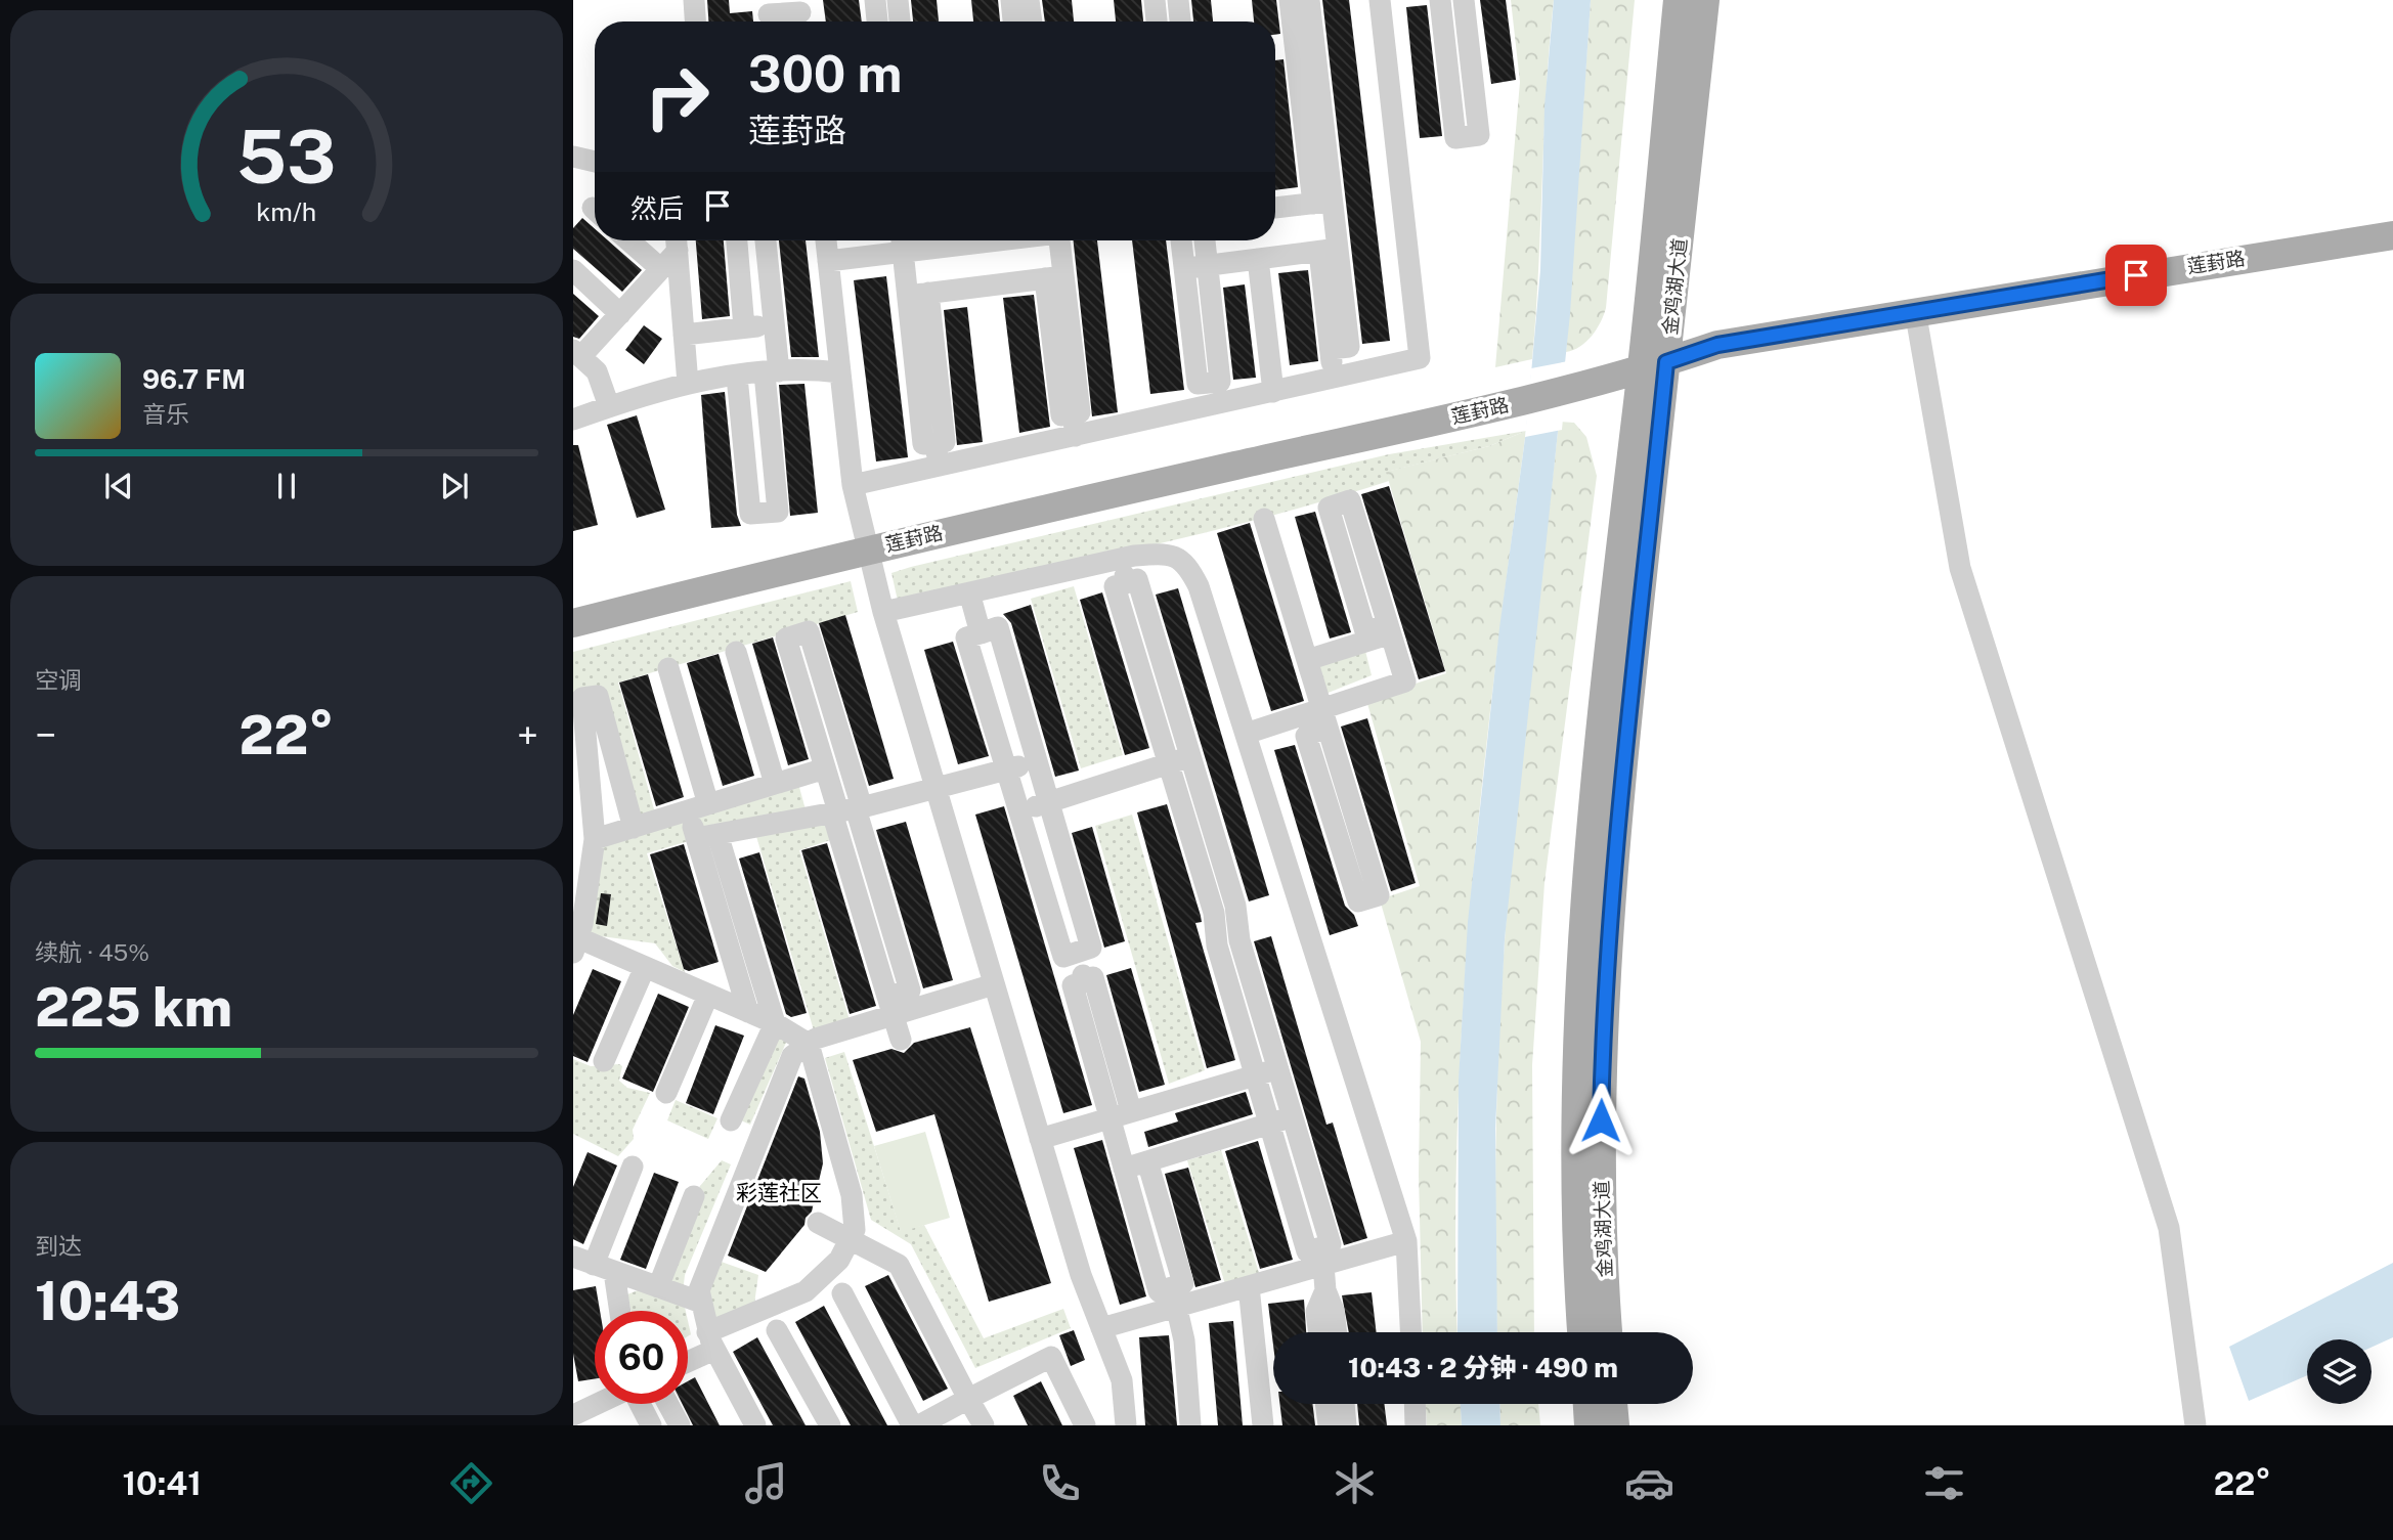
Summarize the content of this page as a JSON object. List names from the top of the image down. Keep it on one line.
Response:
{"streets":{"main road":["莲葑路","金鸡湖大道"]},"crossings":[["莲葑路","金鸡湖大道"]],"districts":["彩莲社区"],"page":{"turn":["300 m","莲葑路"],"then":"然后","song":["96.7 FM","音乐"],"tile":["空调",["续航 · 45%","225 km"],["到达","10:43"]],"heat":["−","22°","+"],"limit":"60","trip":"10:43 · 2 分钟 · 490 m","tabs":["10:41","22°"],"gauge":["53","km/h"]}}
